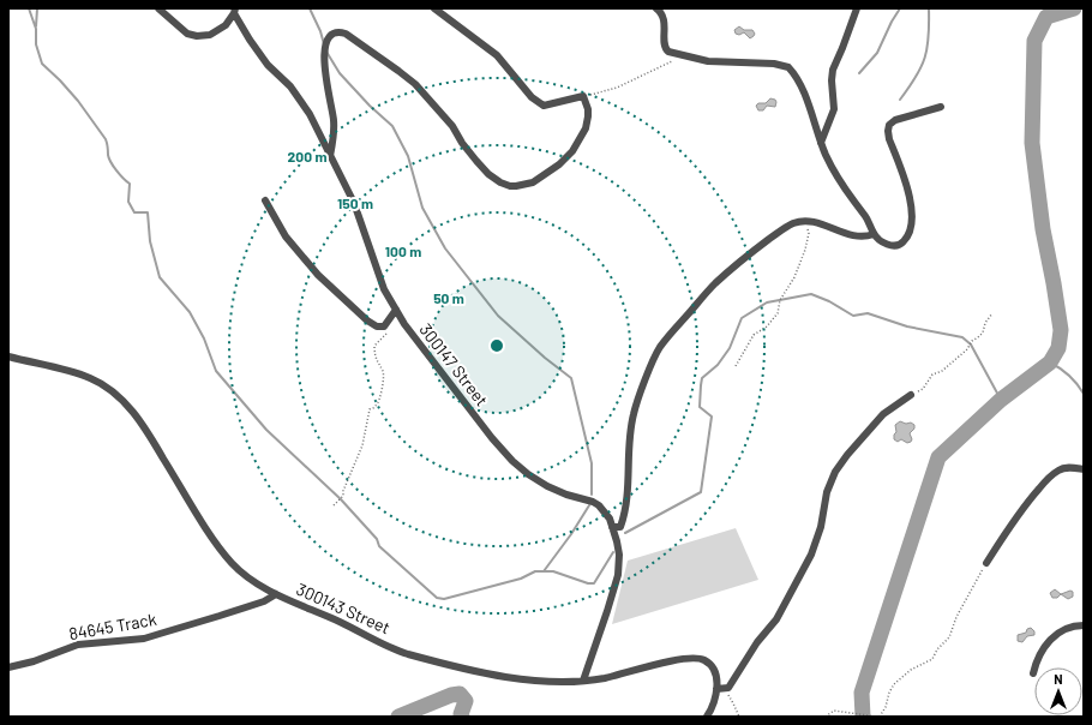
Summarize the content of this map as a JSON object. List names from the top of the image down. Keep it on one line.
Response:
{"streets":{"street":["300147 Street","300143 Street","84645 Track"]},"crossings":[["300147 Street","300143 Street"],["300143 Street","84645 Track"]],"north":"top","rings":["200 m","150 m","100 m","50 m"]}
